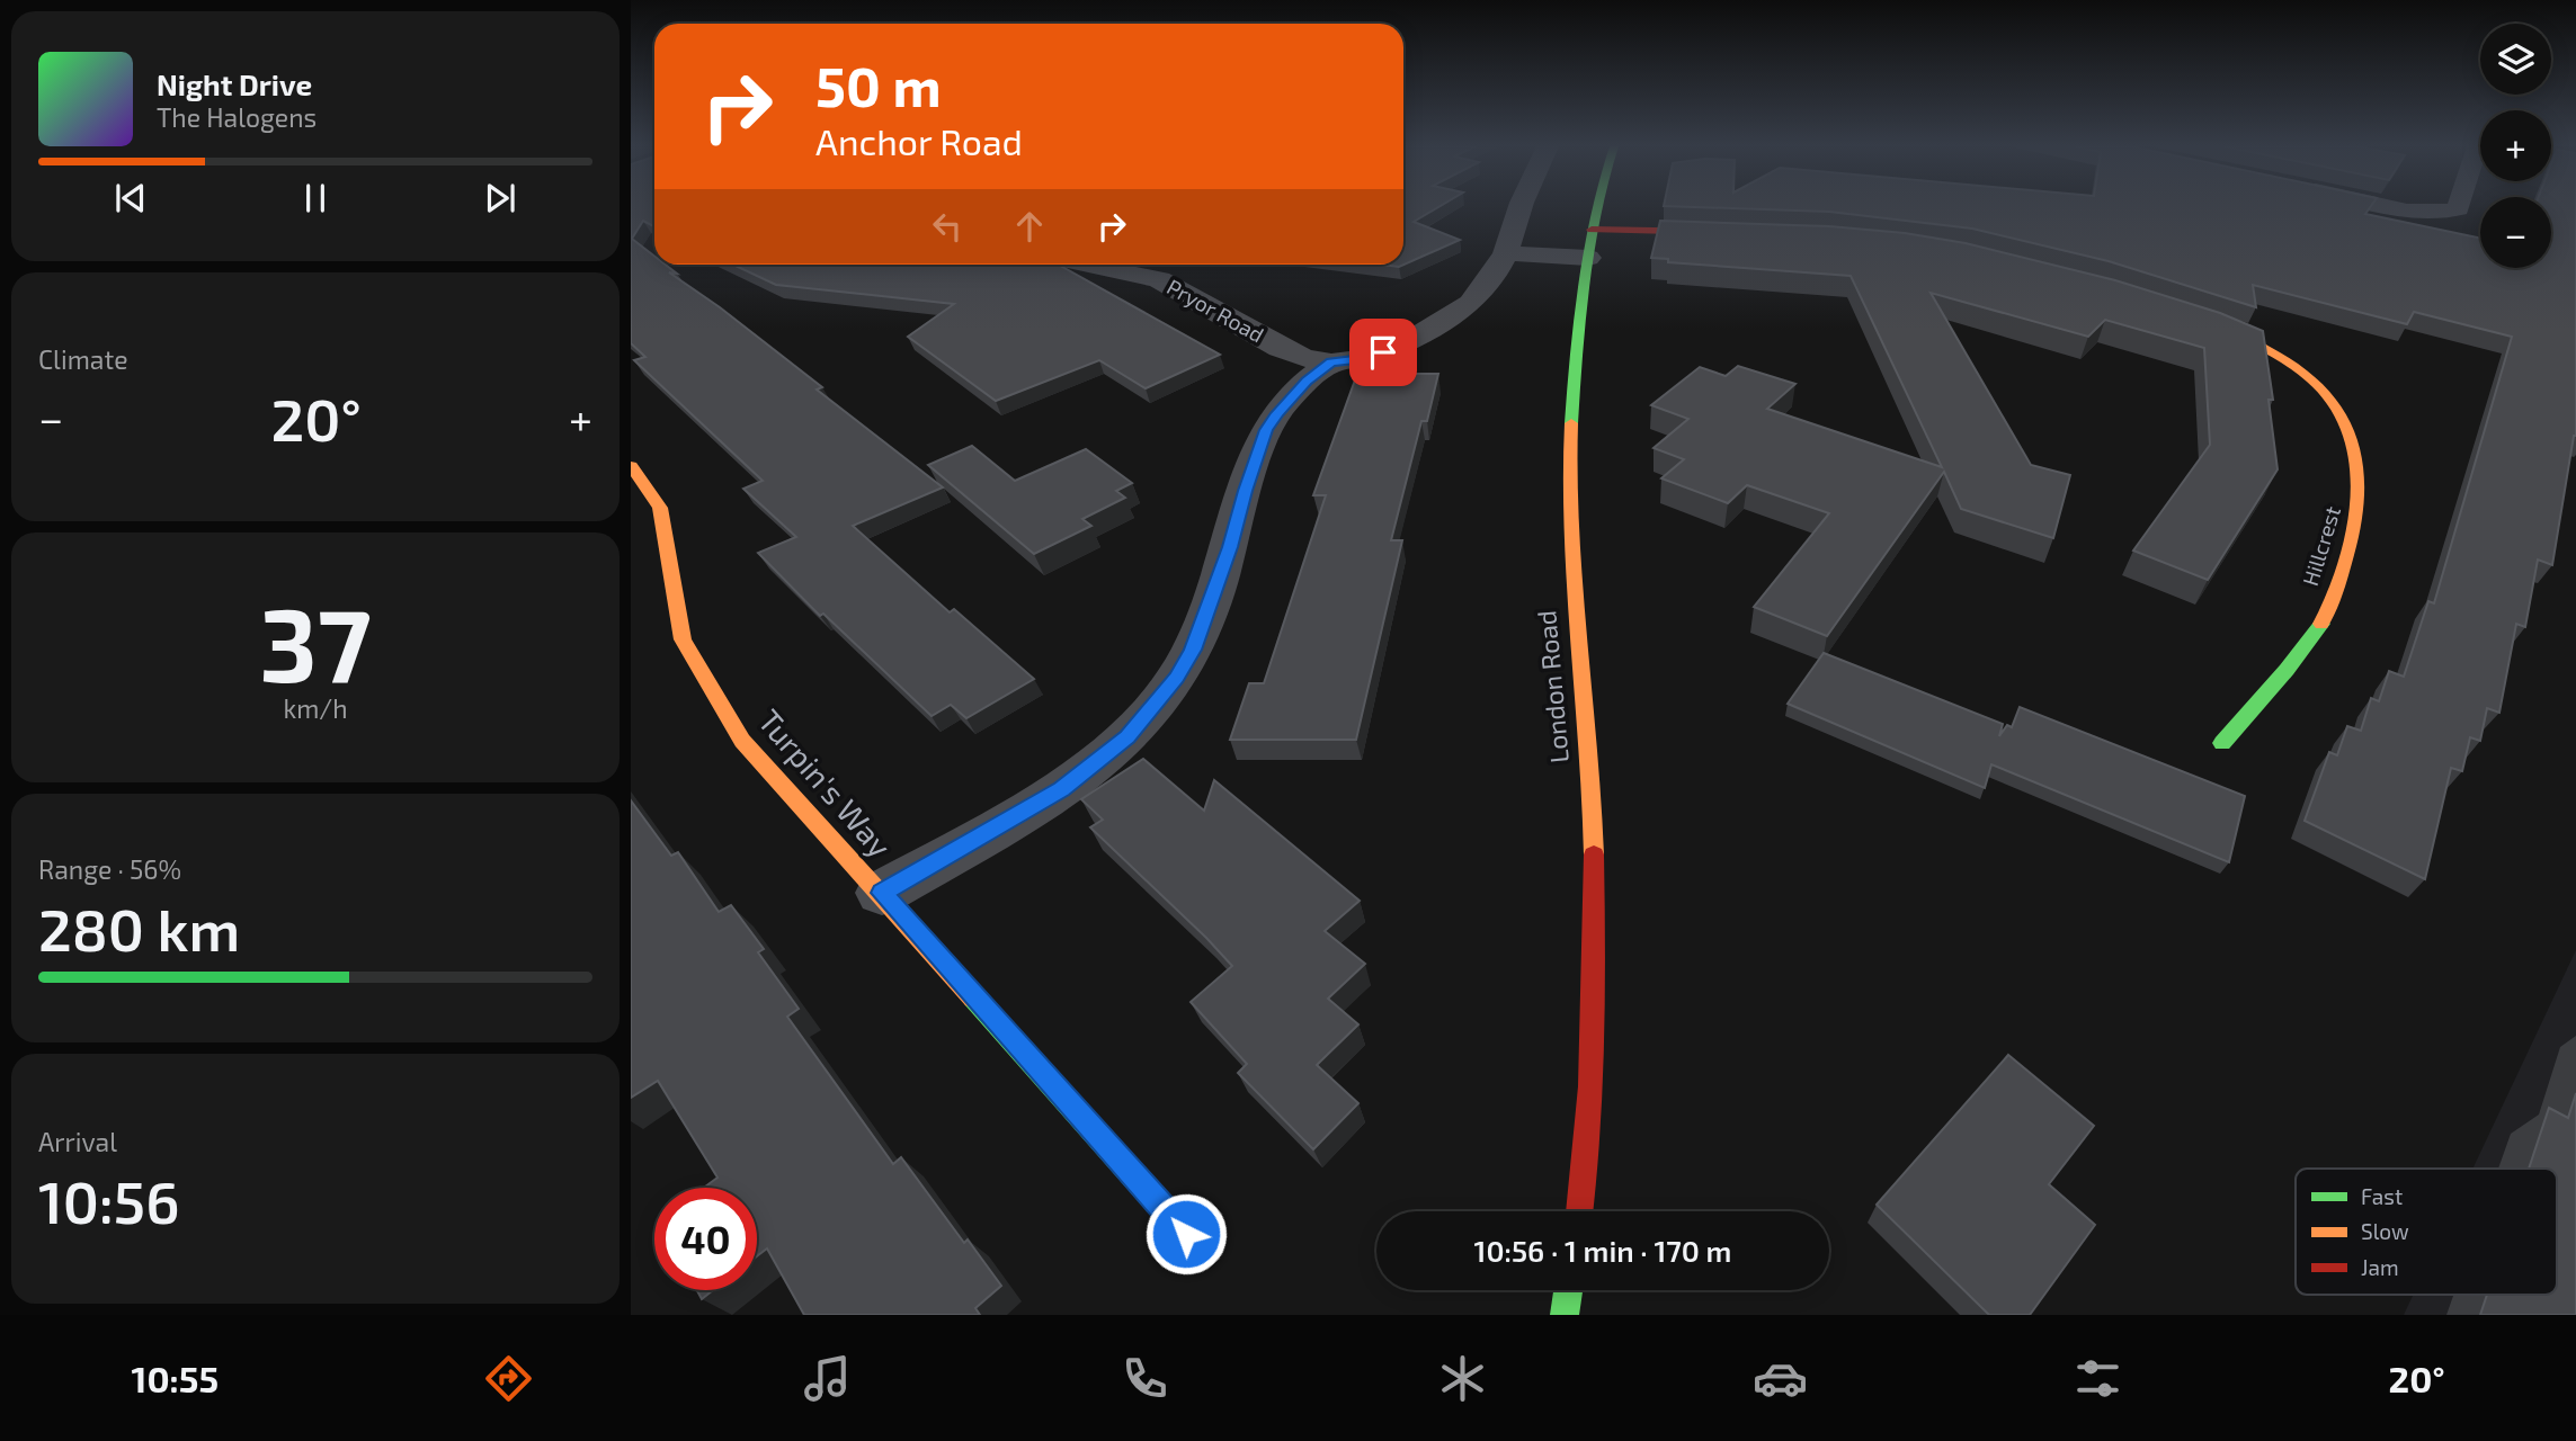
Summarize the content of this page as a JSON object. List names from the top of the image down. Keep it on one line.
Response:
{"streets":{"street":["Pryor Road","Hillcrest","London Road","Turpin's Way"]},"legend":["Fast","Slow","Jam"],"page":{"map_buttons":["+","−"],"turn":["50 m","Anchor Road"],"song":["Night Drive","The Halogens"],"tile":["Climate",["37","km/h"],["Range · 56%","280 km"],["Arrival","10:56"]],"heat":["−","20°","+"],"limit":"40","trip":"10:56 · 1 min · 170 m","tabs":["10:55","20°"]}}
